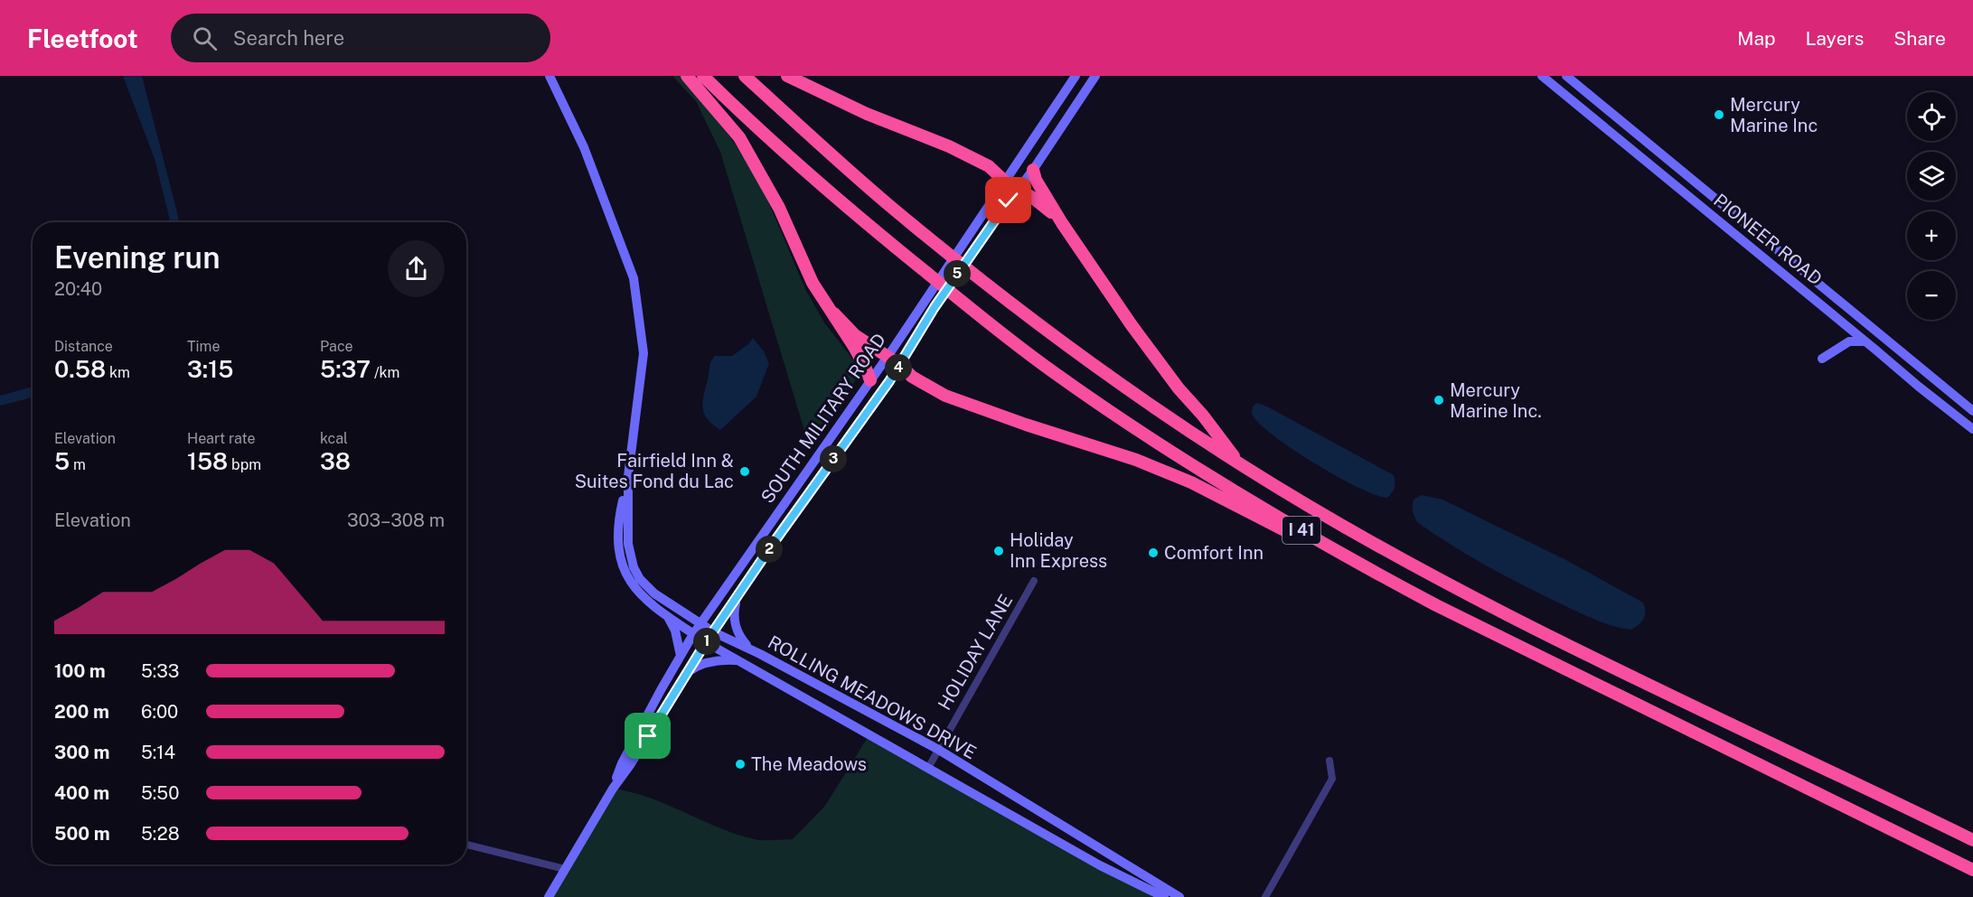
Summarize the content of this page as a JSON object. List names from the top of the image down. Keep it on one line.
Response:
{"streets":{"highway":["I 41"],"main road":["PIONEER ROAD","SOUTH MILITARY ROAD","ROLLING MEADOWS DRIVE"],"street":["HOLIDAY LANE"]},"crossings":[["SOUTH MILITARY ROAD","ROLLING MEADOWS DRIVE"],["HOLIDAY LANE","ROLLING MEADOWS DRIVE"]],"places":["Mercury Marine Inc","Mercury Marine Inc.","Fairfield Inn & Suites Fond du Lac","Holiday Inn Express","Comfort Inn","The Meadows"],"page":{"header":"Fleetfoot","search":"Search here","nav":["Map","Layers","Share"],"map_buttons":["+","−"],"heading":["Evening run","20:40"],"pins":["5","4","3","2","1"],"stats":[["Distance","0.58 km"],["Time","3:15"],["Pace","5:37 /km"],["Elevation","5 m"],["Heart rate","158 bpm"],["kcal","38"]],"chart":["Elevation","303–308 m"],"list":[{"name":"100 m","note":"5:33"},{"name":"200 m","note":"6:00"},{"name":"300 m","note":"5:14"},{"name":"400 m","note":"5:50"},{"name":"500 m","note":"5:28"}]}}
